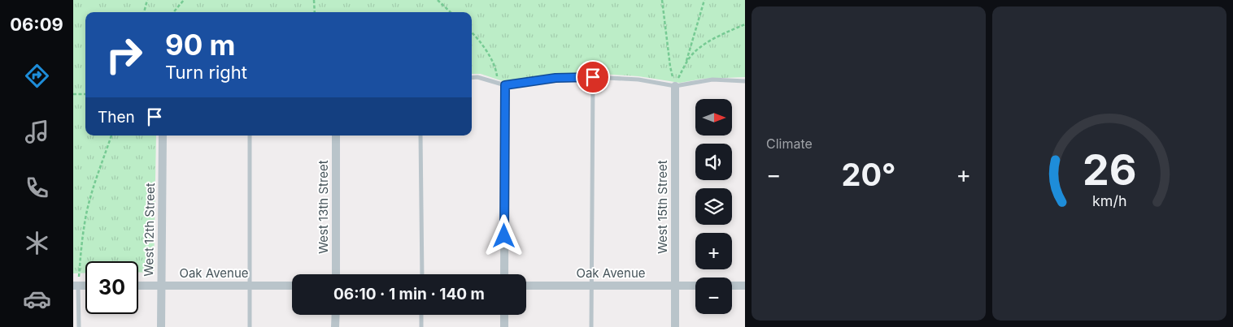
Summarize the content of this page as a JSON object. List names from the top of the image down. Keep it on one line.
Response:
{"streets":{"street":["West 13th Street","West 15th Street","West 12th Street","Oak Avenue"]},"crossings":[["West 15th Street","Oak Avenue"],["West 12th Street","Oak Avenue"]],"north":"right","page":{"tabs":"06:09","tile":"Climate","turn":["90 m","Turn right"],"then":"Then","map_buttons":["+","−"],"heat":["−","20°","+"],"limit":"30","trip":"06:10 · 1 min · 140 m","gauge":["26","km/h"]}}
